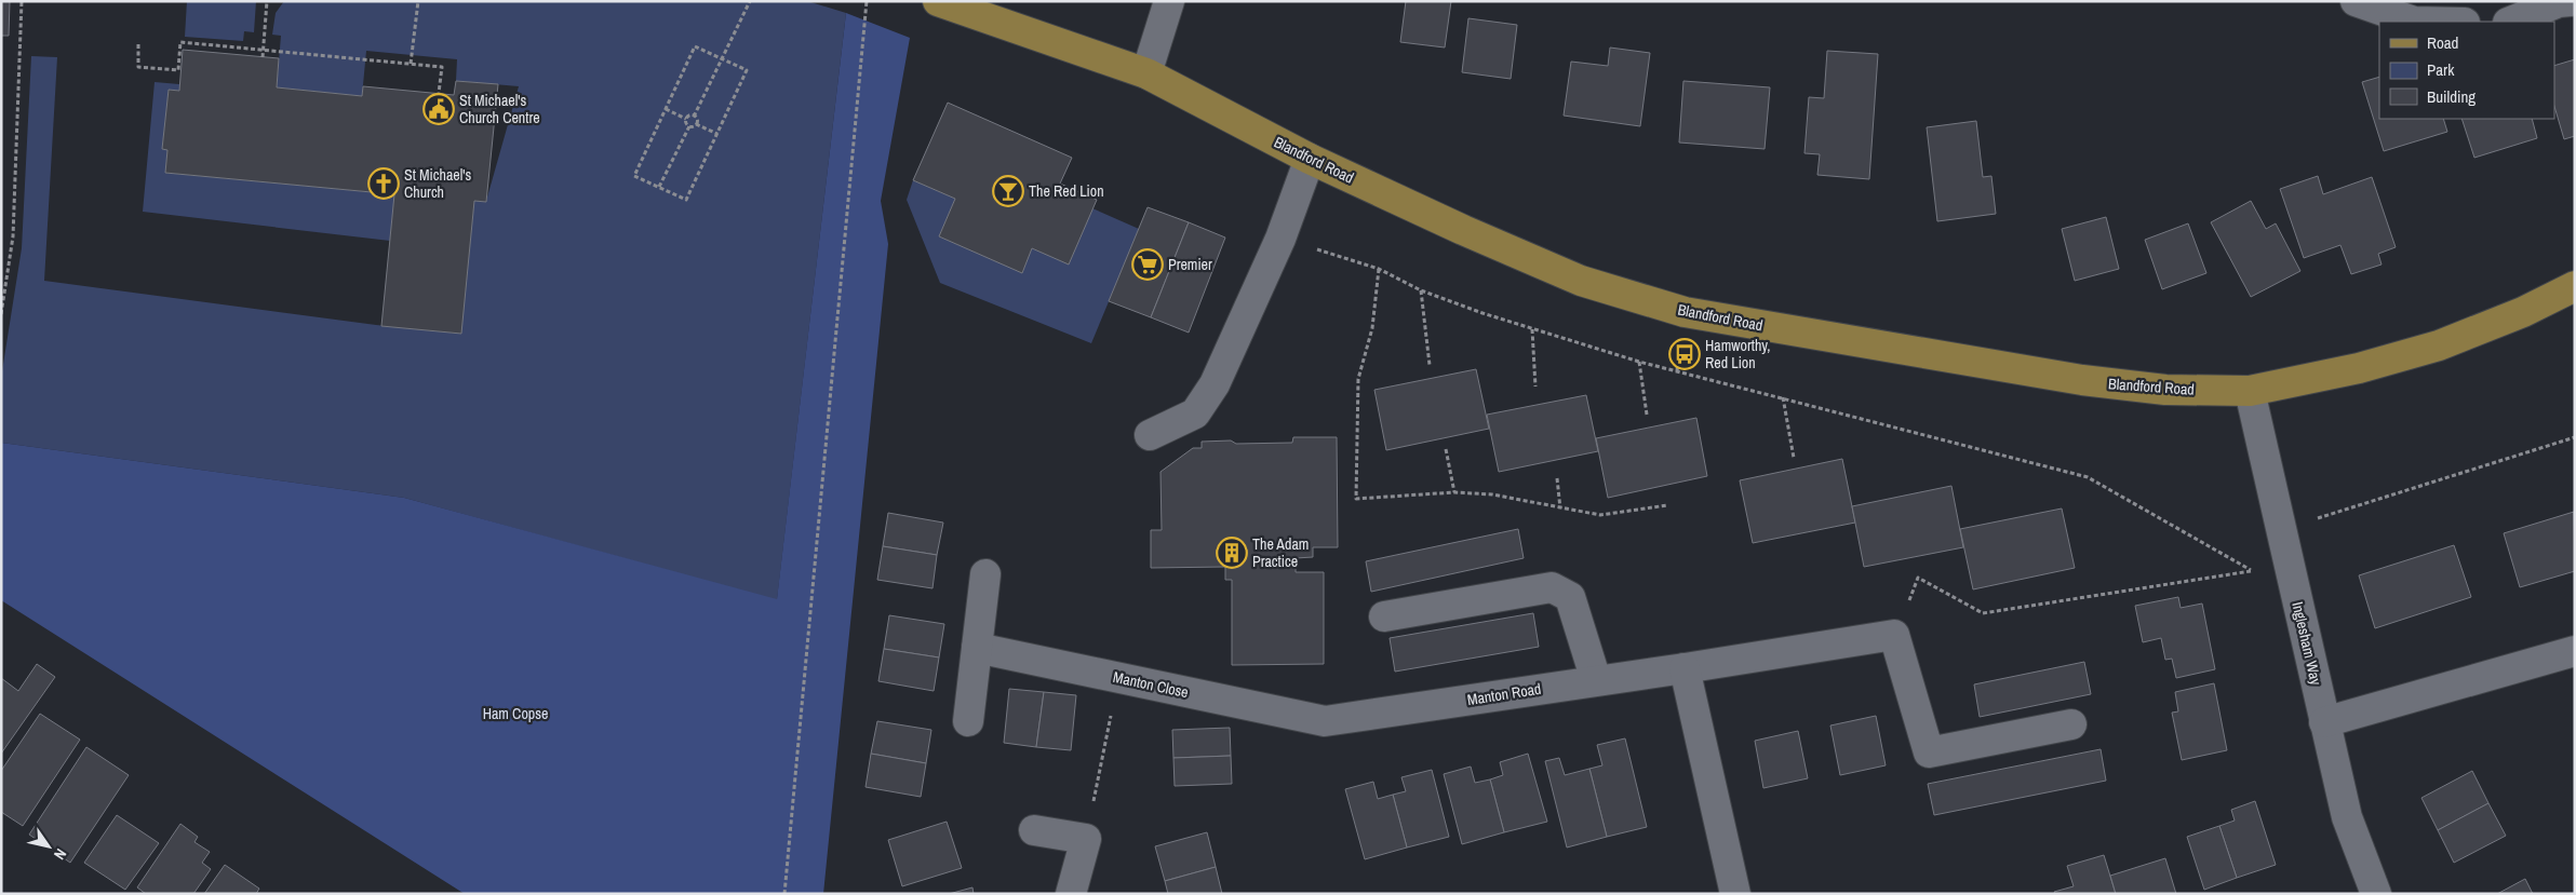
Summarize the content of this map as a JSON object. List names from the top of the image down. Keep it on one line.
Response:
{"streets":{"main road":["Blandford Road"],"street":["Inglesham Way","Manton Close","Manton Road"]},"crossings":[["Blandford Road","Inglesham Way"],["Manton Close","Manton Road"]],"parks":["Ham Copse"],"places":{"public building":["St Michael's Church Centre"],"church":["St Michael's Church"],"bar":["The Red Lion"],"supermarket":["Premier"],"bus stop":["Hamworthy, Red Lion"],"building":["The Adam Practice"]},"legend":["Road","Park","Building"],"north":"bottom right"}
